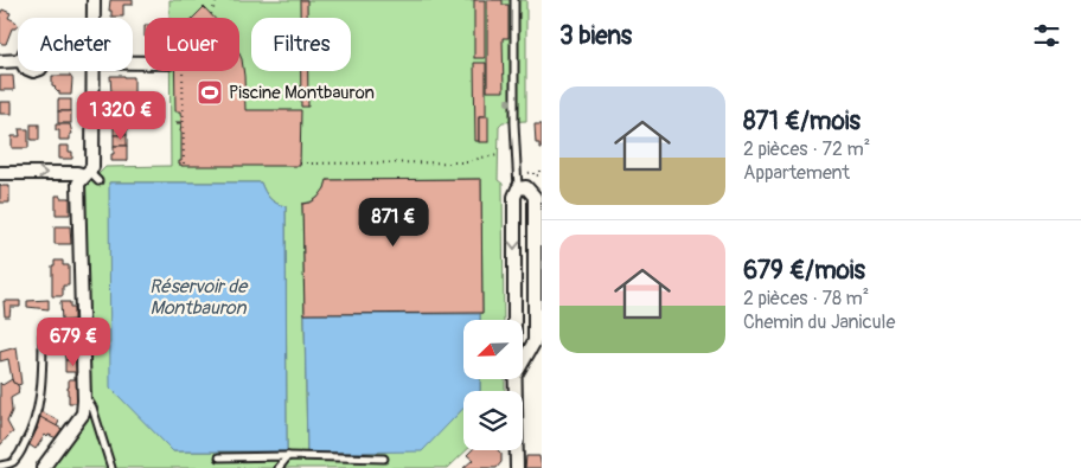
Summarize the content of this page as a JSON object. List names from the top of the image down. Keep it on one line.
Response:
{"water":["Réservoir de Montbauron"],"places":{"sports":["Piscine Montbauron"]},"north":"bottom left","page":{"heading":"3 biens","chip":["Acheter","Louer","Filtres"],"list":[{"name":"871 €/mois","note":"2 pièces · 72 m² · Appartement"},{"name":"679 €/mois","note":"2 pièces · 78 m² · Chemin du Janicule"}],"price":["1 320 €","871 €","679 €"]}}
